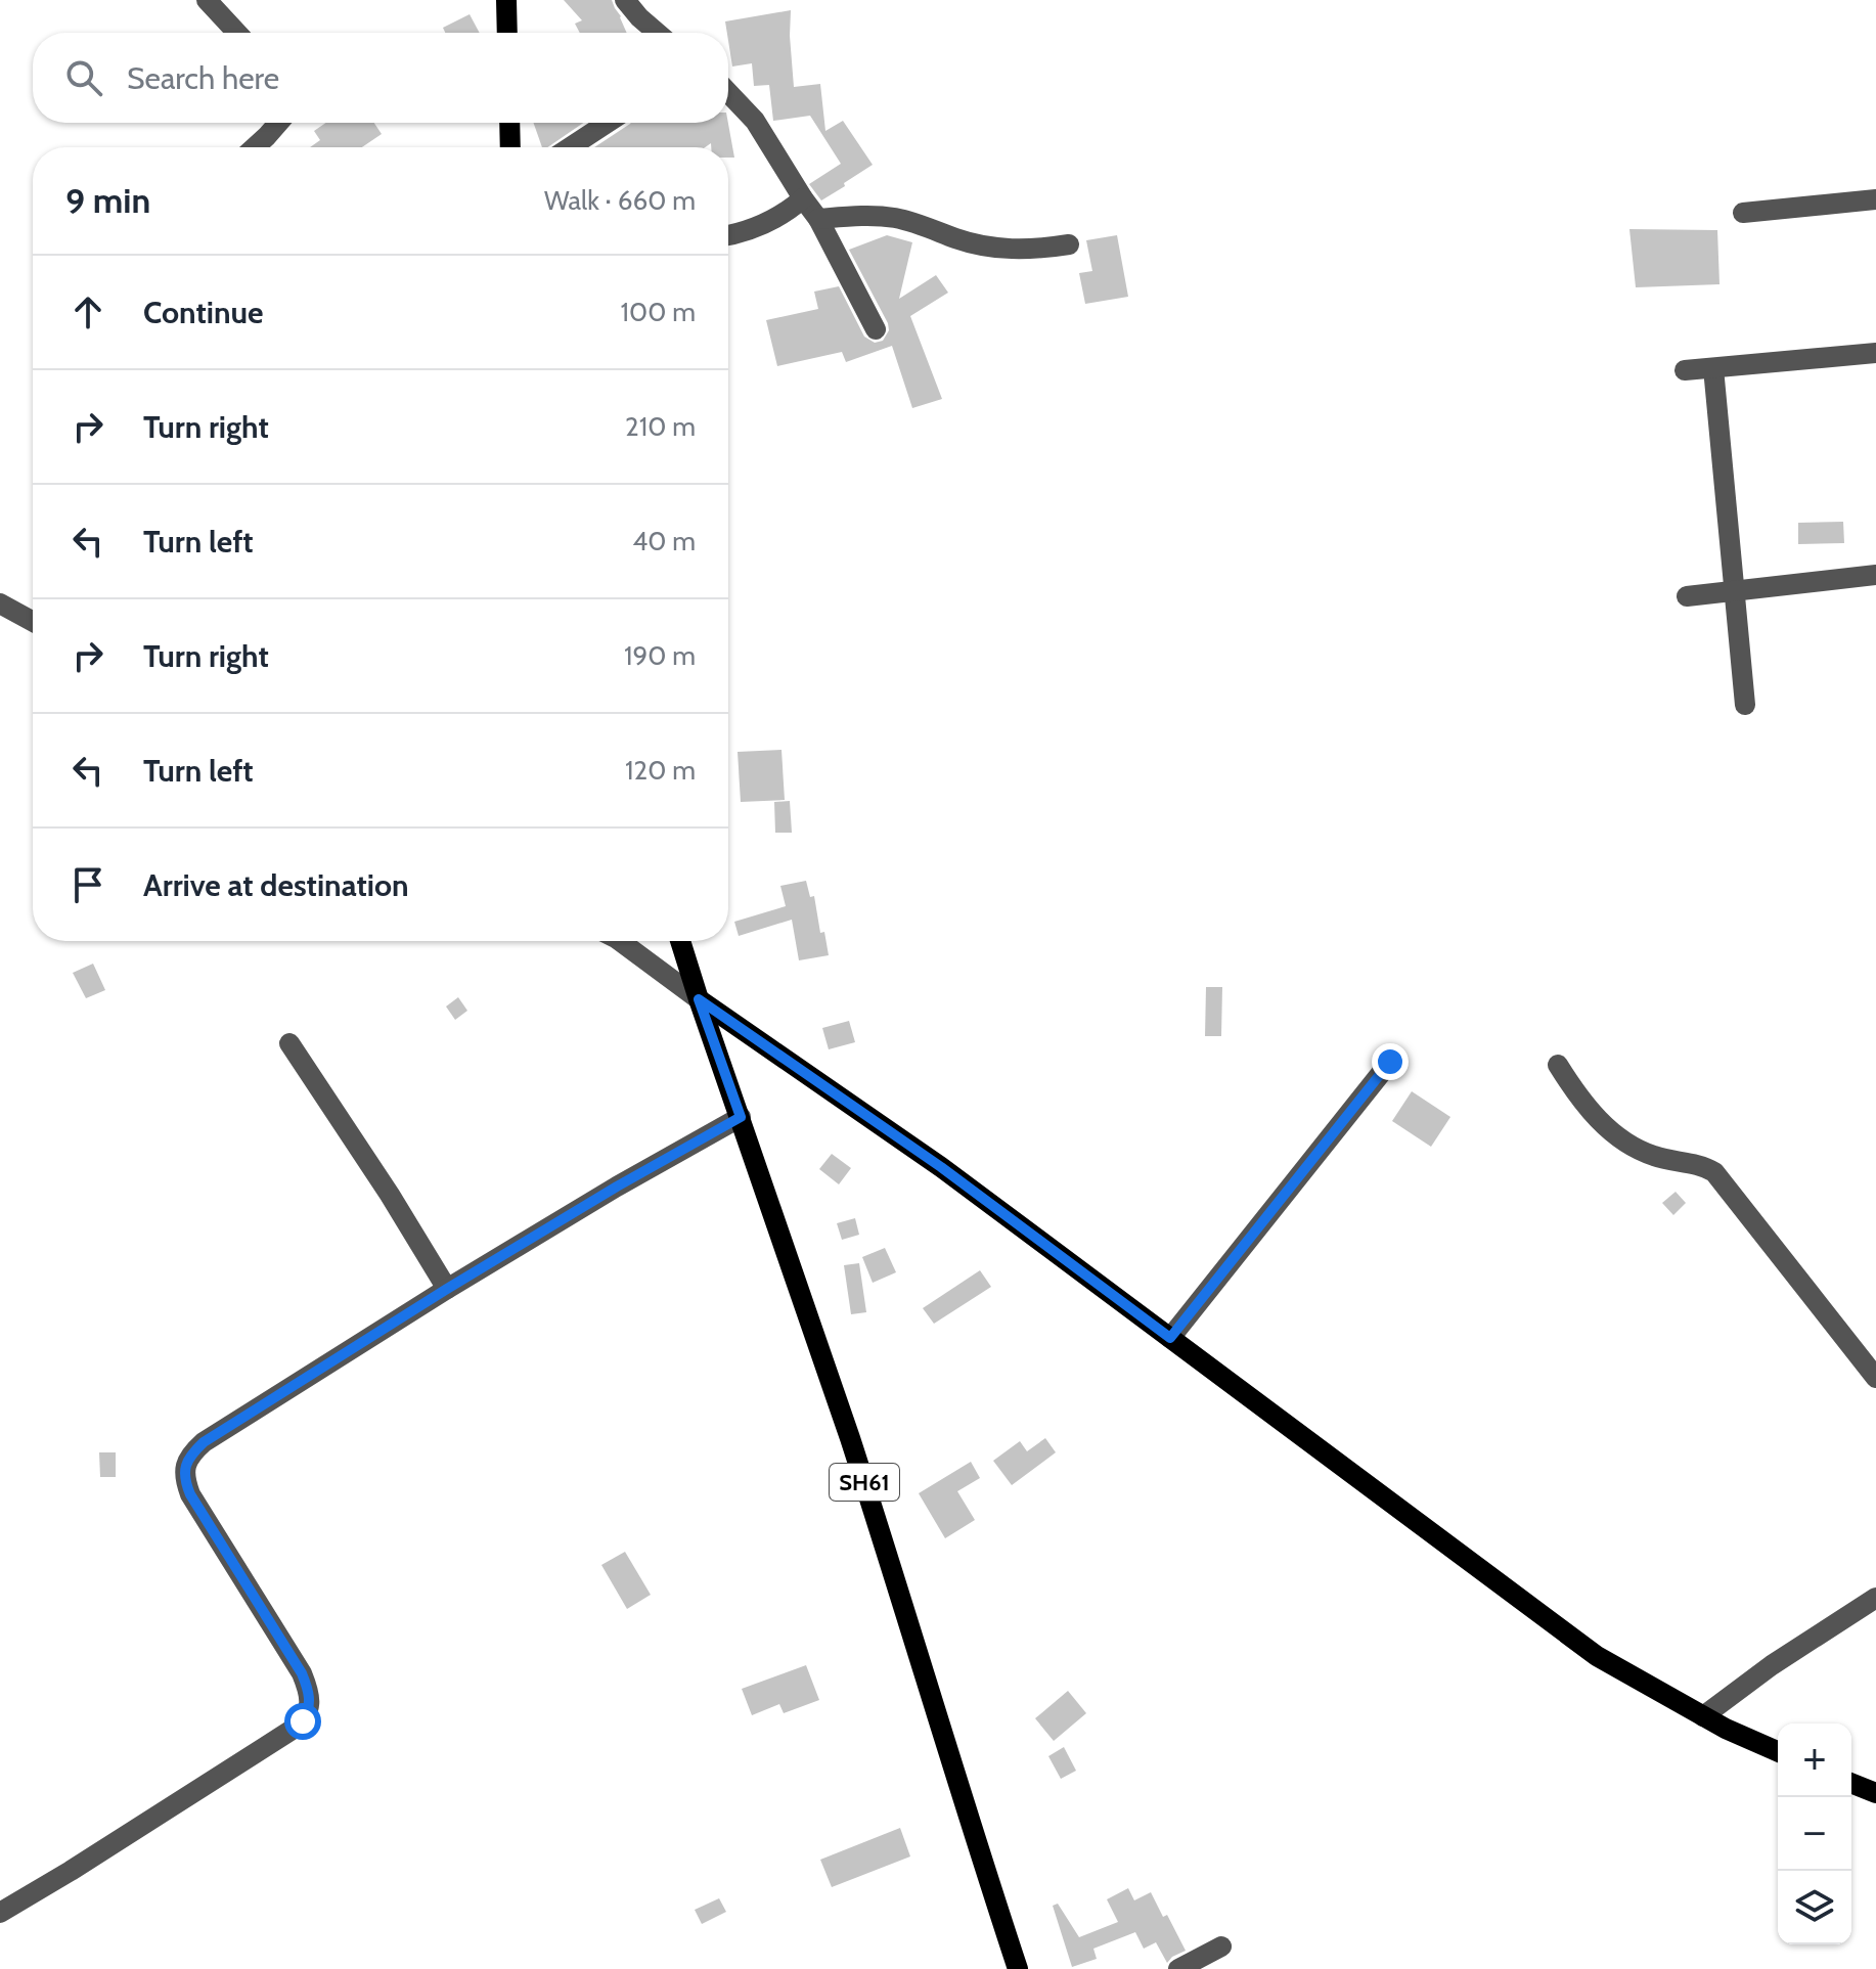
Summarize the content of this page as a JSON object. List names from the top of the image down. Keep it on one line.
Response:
{"streets":{"main road":["SH61"]},"page":{"search":"Search here","heading":["9 min","Walk · 660 m"],"list":[["Continue","100 m"],["Turn right","210 m"],["Turn left","40 m"],["Turn right","190 m"],["Turn left","120 m"],"Arrive at destination"],"map_buttons":["+","−"]}}
